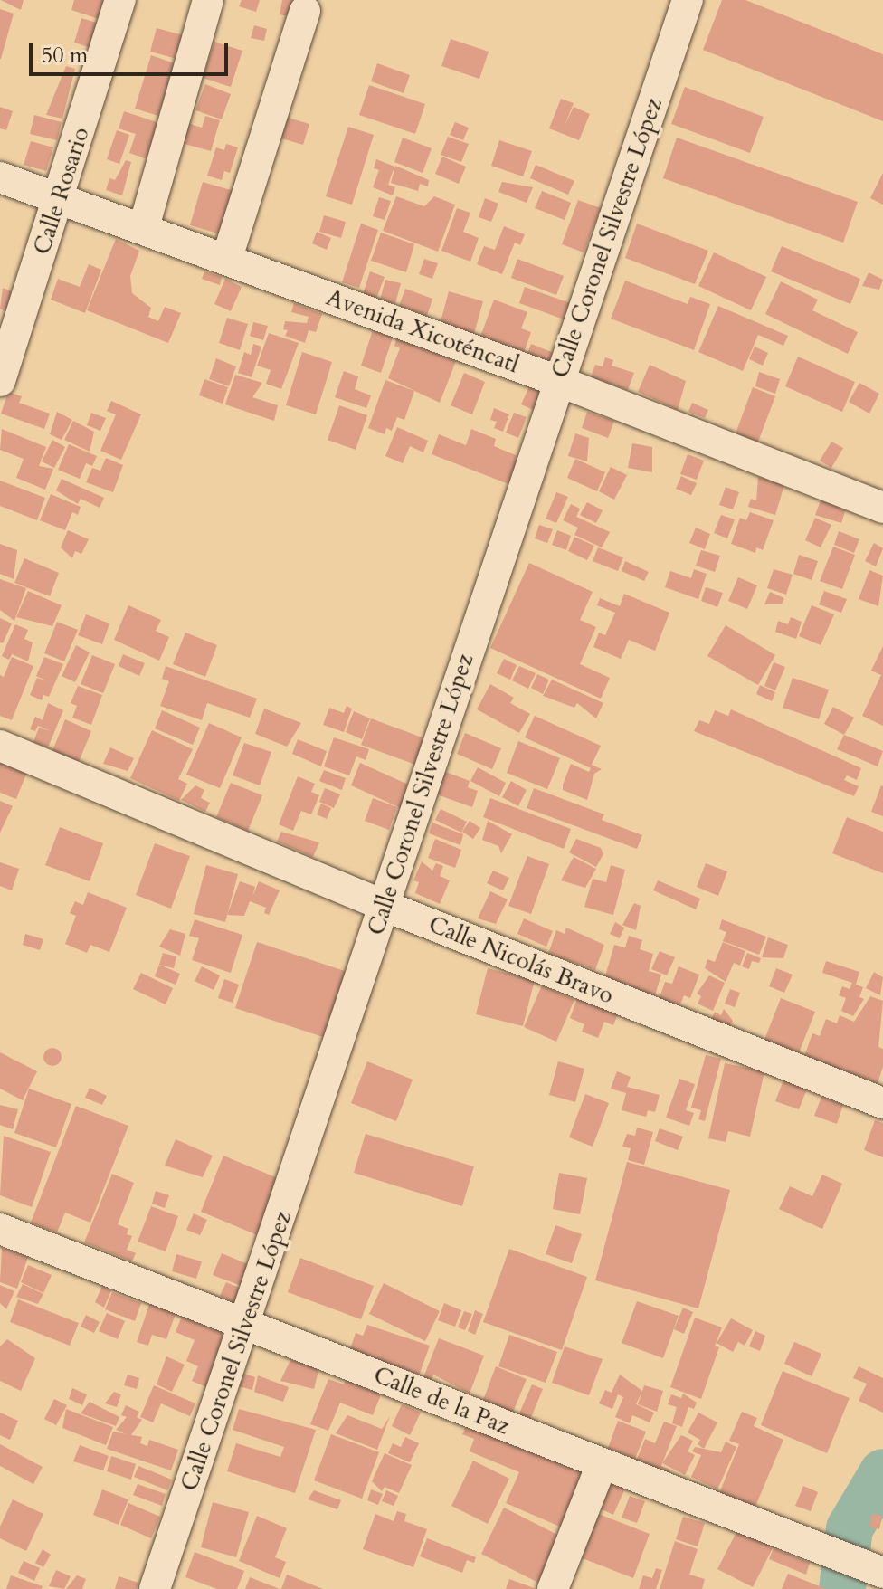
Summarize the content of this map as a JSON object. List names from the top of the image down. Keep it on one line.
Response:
{"streets":{"street":["Calle Rosario","Calle Coronel Silvestre López","Avenida Xicoténcatl","Calle Nicolás Bravo","Calle de la Paz"]},"crossings":[["Calle Rosario","Avenida Xicoténcatl"],["Calle Coronel Silvestre López","Avenida Xicoténcatl"],["Calle Coronel Silvestre López","Calle Nicolás Bravo"],["Calle Coronel Silvestre López","Calle de la Paz"]],"scale_bar":"50 m"}
